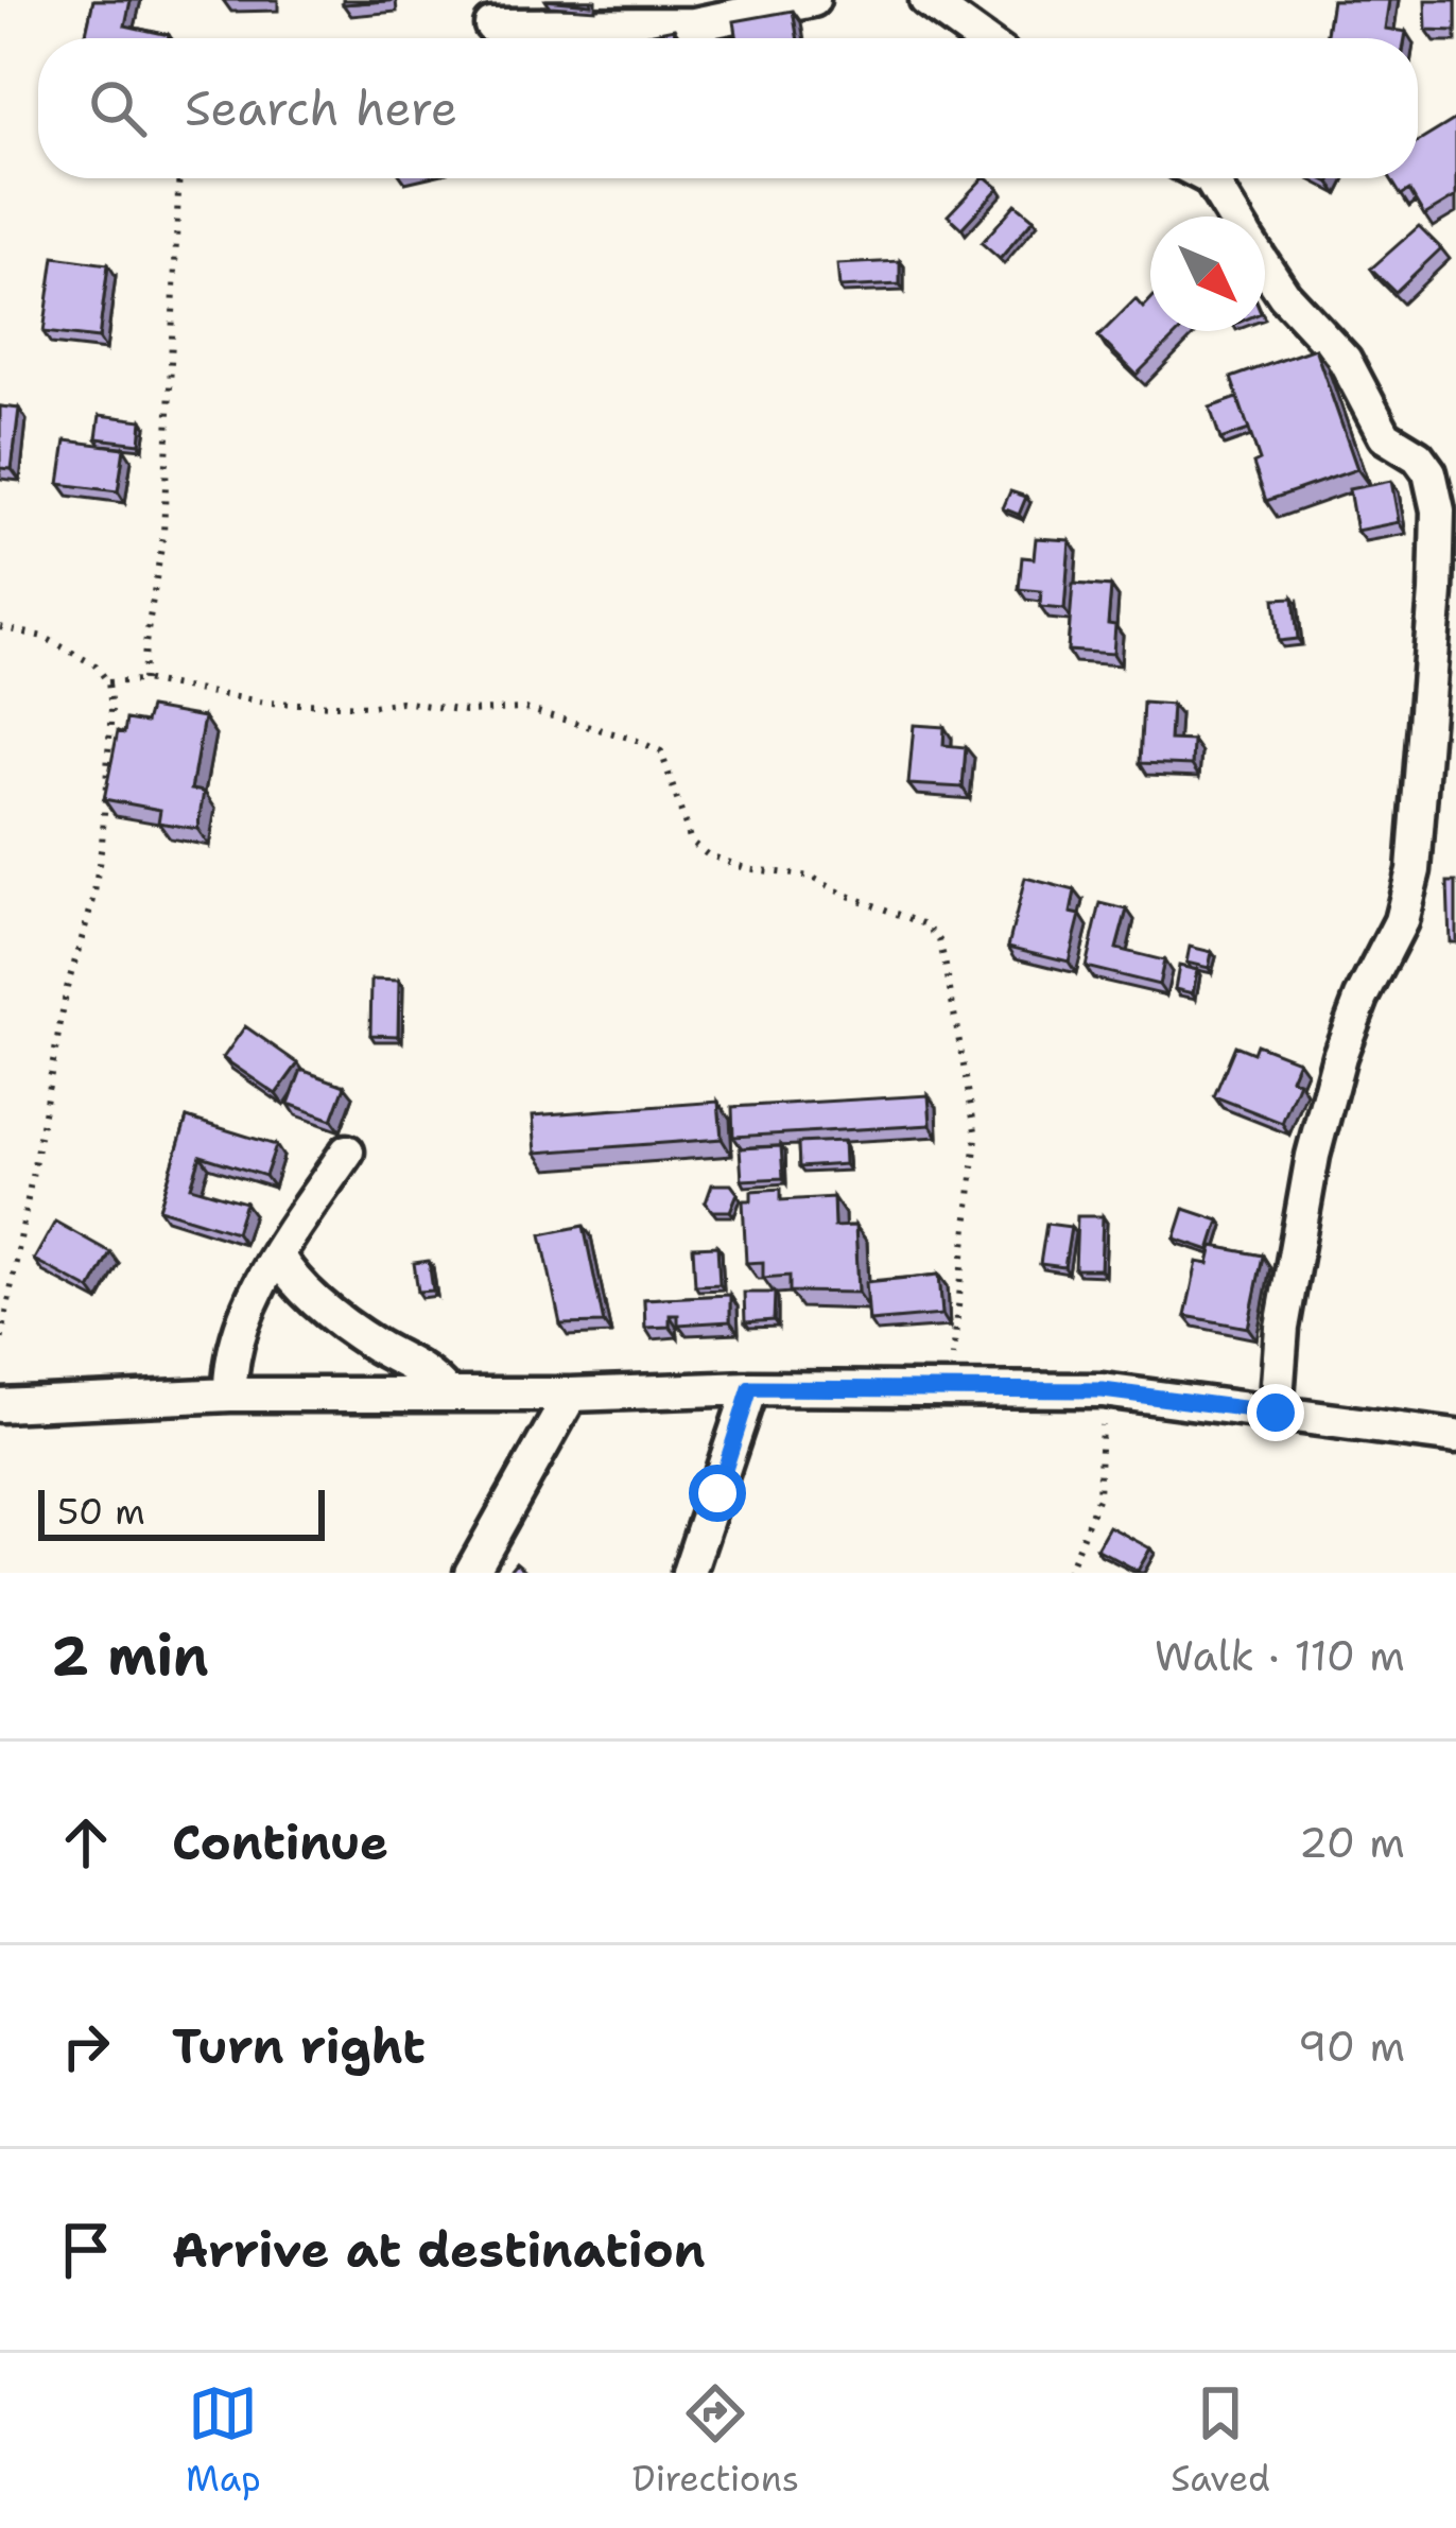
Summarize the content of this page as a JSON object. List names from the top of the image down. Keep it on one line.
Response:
{"scale_bar":"50 m","north":"bottom right","page":{"search":"Search here","scale":"50 m","heading":["2 min","Walk · 110 m"],"list":[["Continue","20 m"],["Turn right","90 m"],"Arrive at destination"],"nav":["Map","Directions","Saved"]}}
